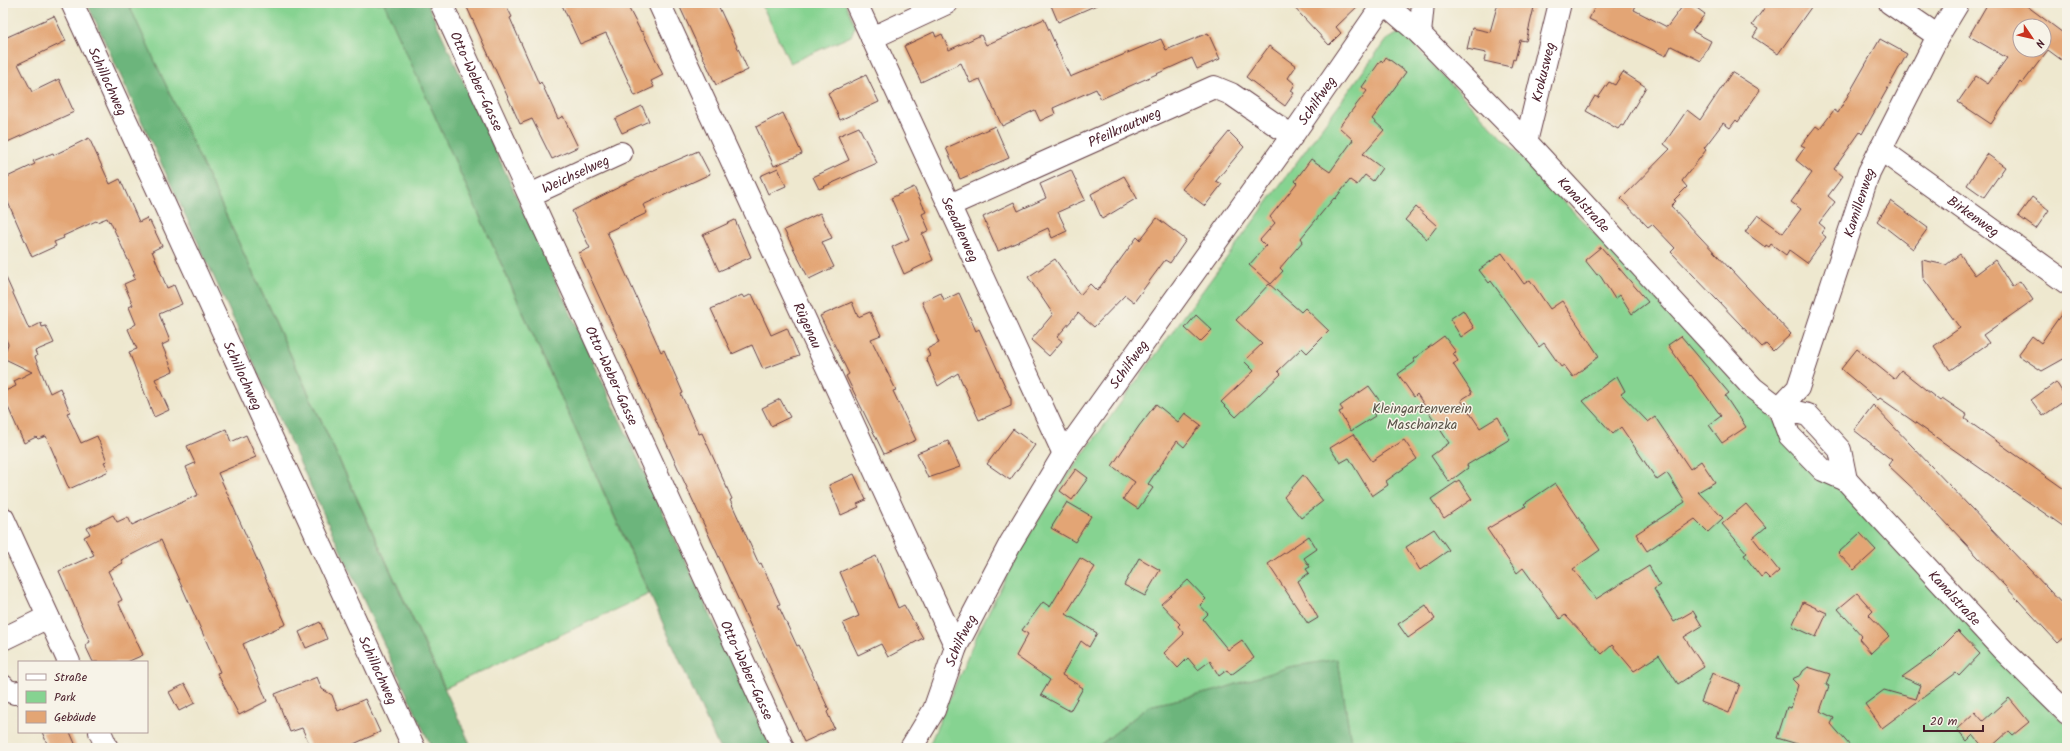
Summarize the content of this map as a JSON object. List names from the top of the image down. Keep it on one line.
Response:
{"streets":{"street":["Krokusweg","Schillochweg","Otto-Weber-Gasse","Schilfweg","Pfeilkrautweg","Weichselweg","Kamillenweg","Kanalstraße","Birkenweg","Seeadlerweg","Rügenau"]},"crossings":[["Krokusweg","Kanalstraße"],["Otto-Weber-Gasse","Weichselweg"],["Schilfweg","Pfeilkrautweg"],["Schilfweg","Kanalstraße"],["Schilfweg","Seeadlerweg"],["Schilfweg","Rügenau"],["Pfeilkrautweg","Seeadlerweg"],["Kamillenweg","Kanalstraße"],["Kamillenweg","Birkenweg"]],"parks":["Kleingartenverein Maschanzka"],"legend":["Straße","Park","Gebäude"],"scale_bar":"20 m","north":"bottom right"}
